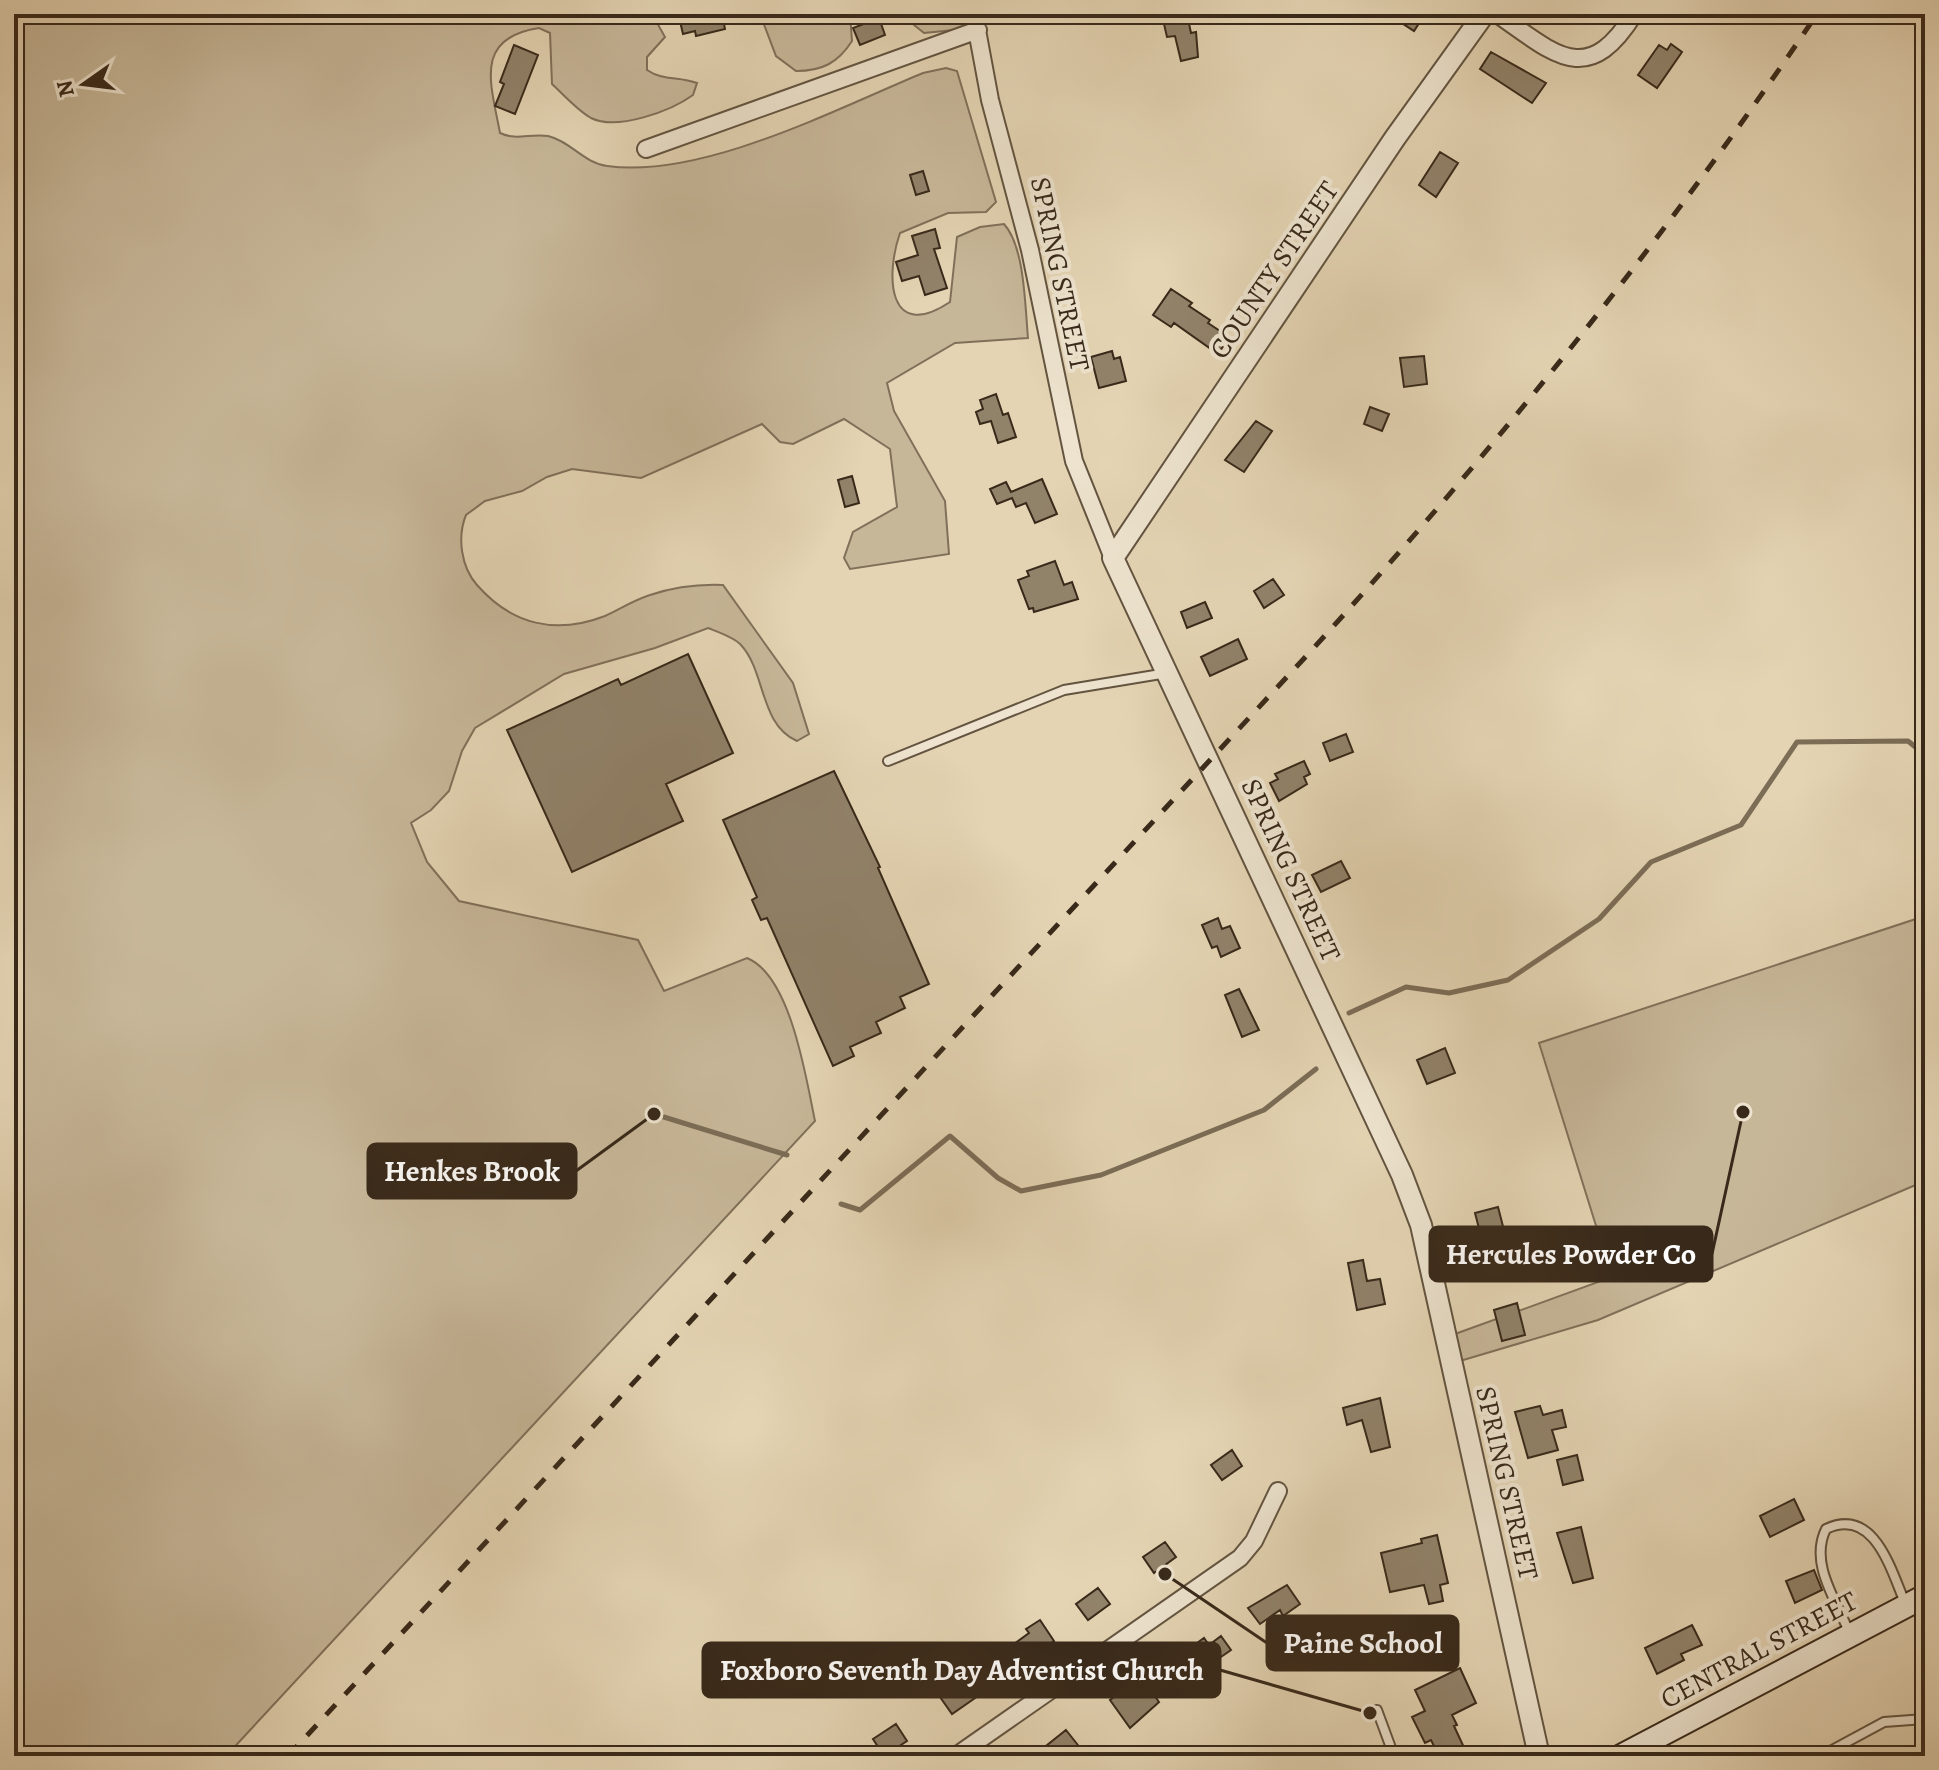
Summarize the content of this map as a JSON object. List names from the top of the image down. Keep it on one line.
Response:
{"streets":{"main road":["CENTRAL STREET"],"street":["COUNTY STREET","SPRING STREET"]},"crossings":[["COUNTY STREET","SPRING STREET"]],"places":["Hercules Powder Co","Henkes Brook","Paine School","Foxboro Seventh Day Adventist Church"],"north":"left"}
